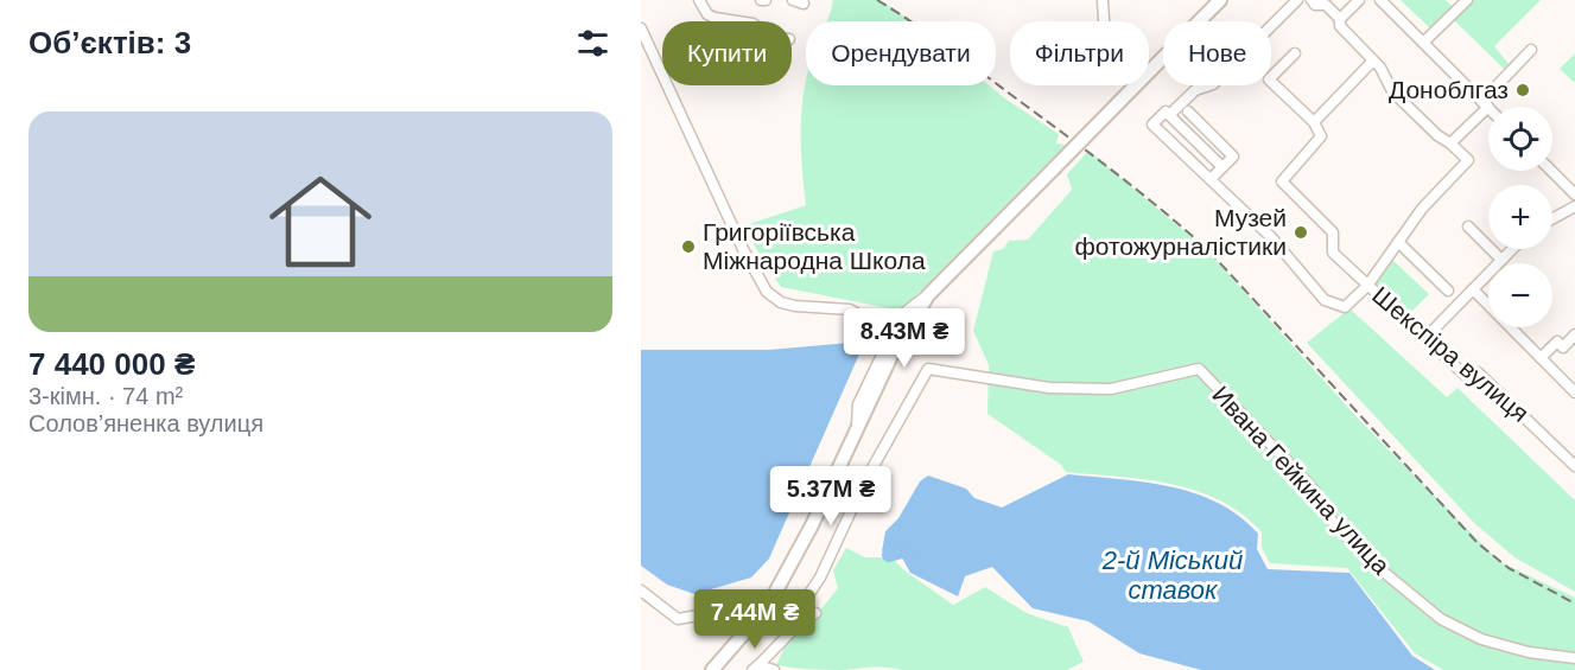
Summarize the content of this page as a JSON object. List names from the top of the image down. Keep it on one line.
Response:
{"streets":{"street":["Шекспіра вулиця","Ивана Гейкина улица"]},"water":["2-й Міський ставок"],"places":["Доноблгаз","Музей фотожурналістики","Григоріївська Міжнародна Школа"],"page":{"heading":"Об’єктів: 3","chip":["Купити","Орендувати","Фільтри","Нове"],"list":[{"name":"7 440 000 ₴","note":"3-кімн. · 74 m² · Солов’яненка вулиця"}],"map_buttons":["+","−"],"price":["8.43M ₴","5.37M ₴","7.44M ₴"]}}
